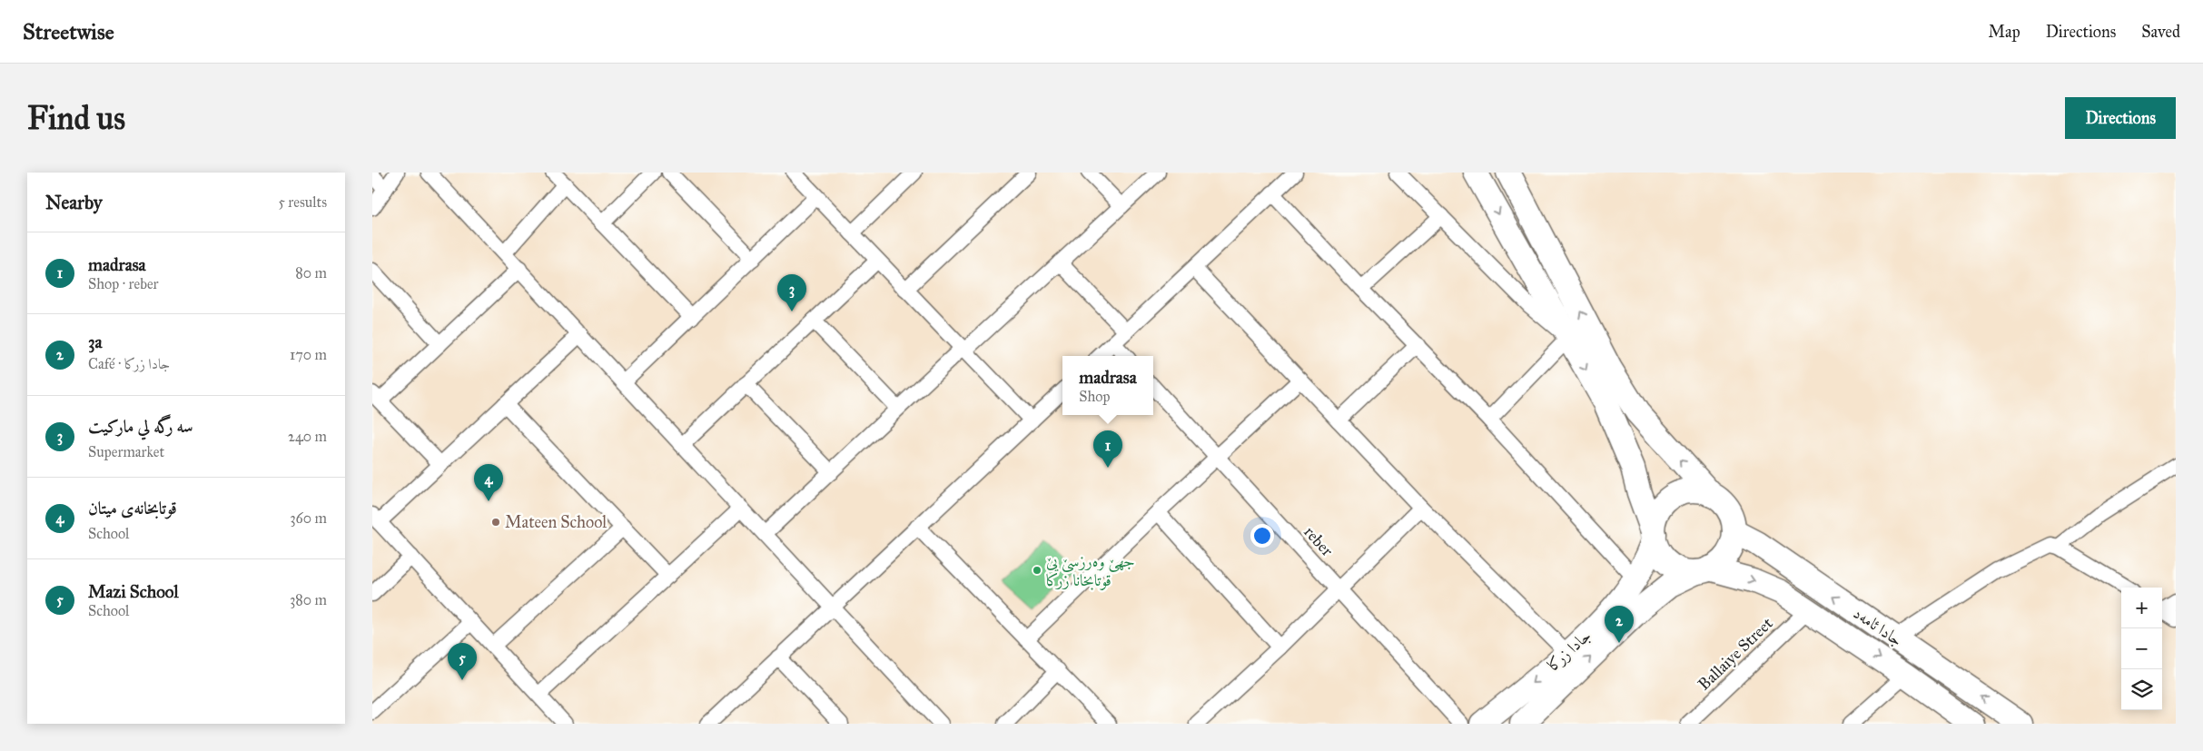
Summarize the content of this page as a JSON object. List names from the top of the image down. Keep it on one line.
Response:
{"streets":{"main road":["جادا ئامەد","جادا زرکا"],"street":["reber","Ballaiye Street"]},"crossings":[["جادا ئامەد","جادا زرکا"],["جادا ئامەد","Ballaiye Street"]],"places":["Mateen School","جھێ وەرزسێ یێ قوتابخانا زرکا"],"page":{"header":"Streetwise","nav":["Map","Directions","Saved"],"buttons":"Directions","title":"Find us","heading":["Nearby","5 results"],"list":[{"mark":"1","name":"madrasa","note":"Shop · reber","value":"80 m"},{"mark":"2","name":"3a","note":"Café · جادا زرکا","value":"170 m"},{"mark":"3","name":"سه رگه لي ماركيت","note":"Supermarket","value":"240 m"},{"mark":"4","name":"قوتابخانەی میتان","note":"School","value":"360 m"},{"mark":"5","name":"Mazi School","note":"School","value":"380 m"}],"pins":["3","1","4","2","5"],"popup":["madrasa","Shop"],"map_buttons":["+","−"]}}
